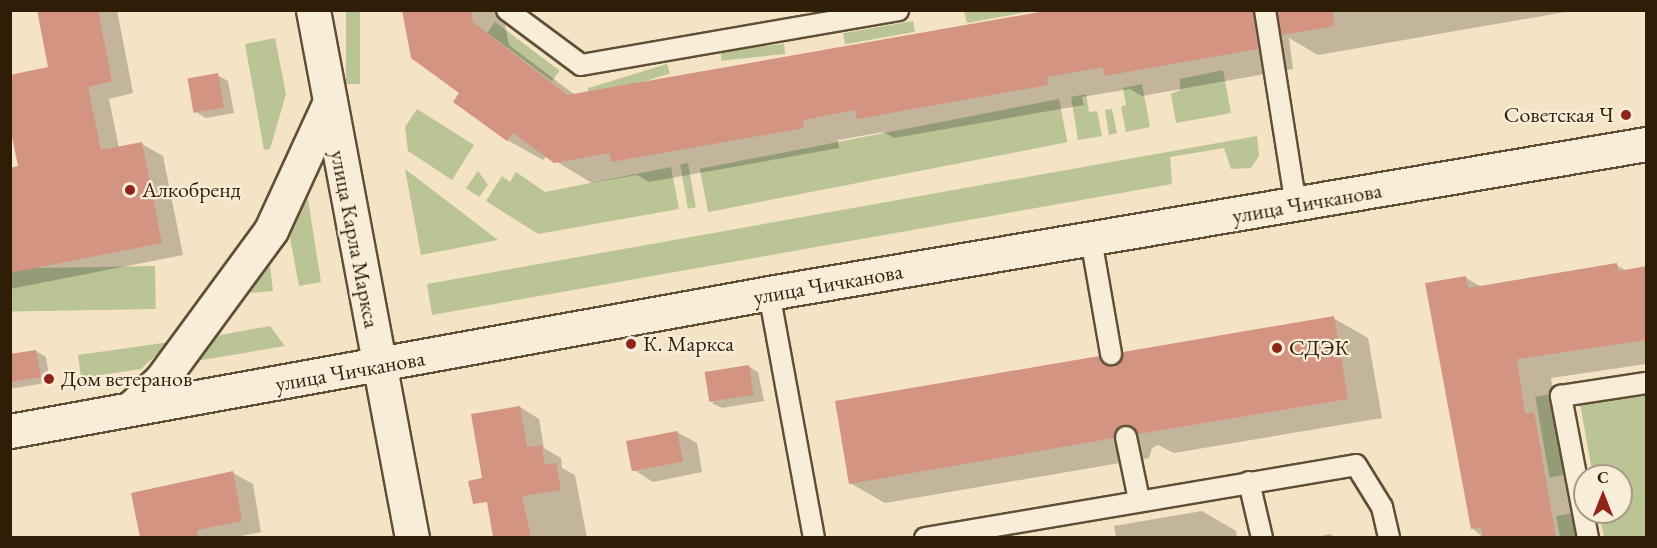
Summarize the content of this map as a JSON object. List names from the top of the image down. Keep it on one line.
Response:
{"streets":{"main road":["улица Чичканова","улица Карла Маркса"]},"crossings":[["улица Чичканова","улица Карла Маркса"]],"places":["Советская Ч","Алкобренд","К. Маркса","СДЭК","Дом ветеранов"],"north":"top"}
